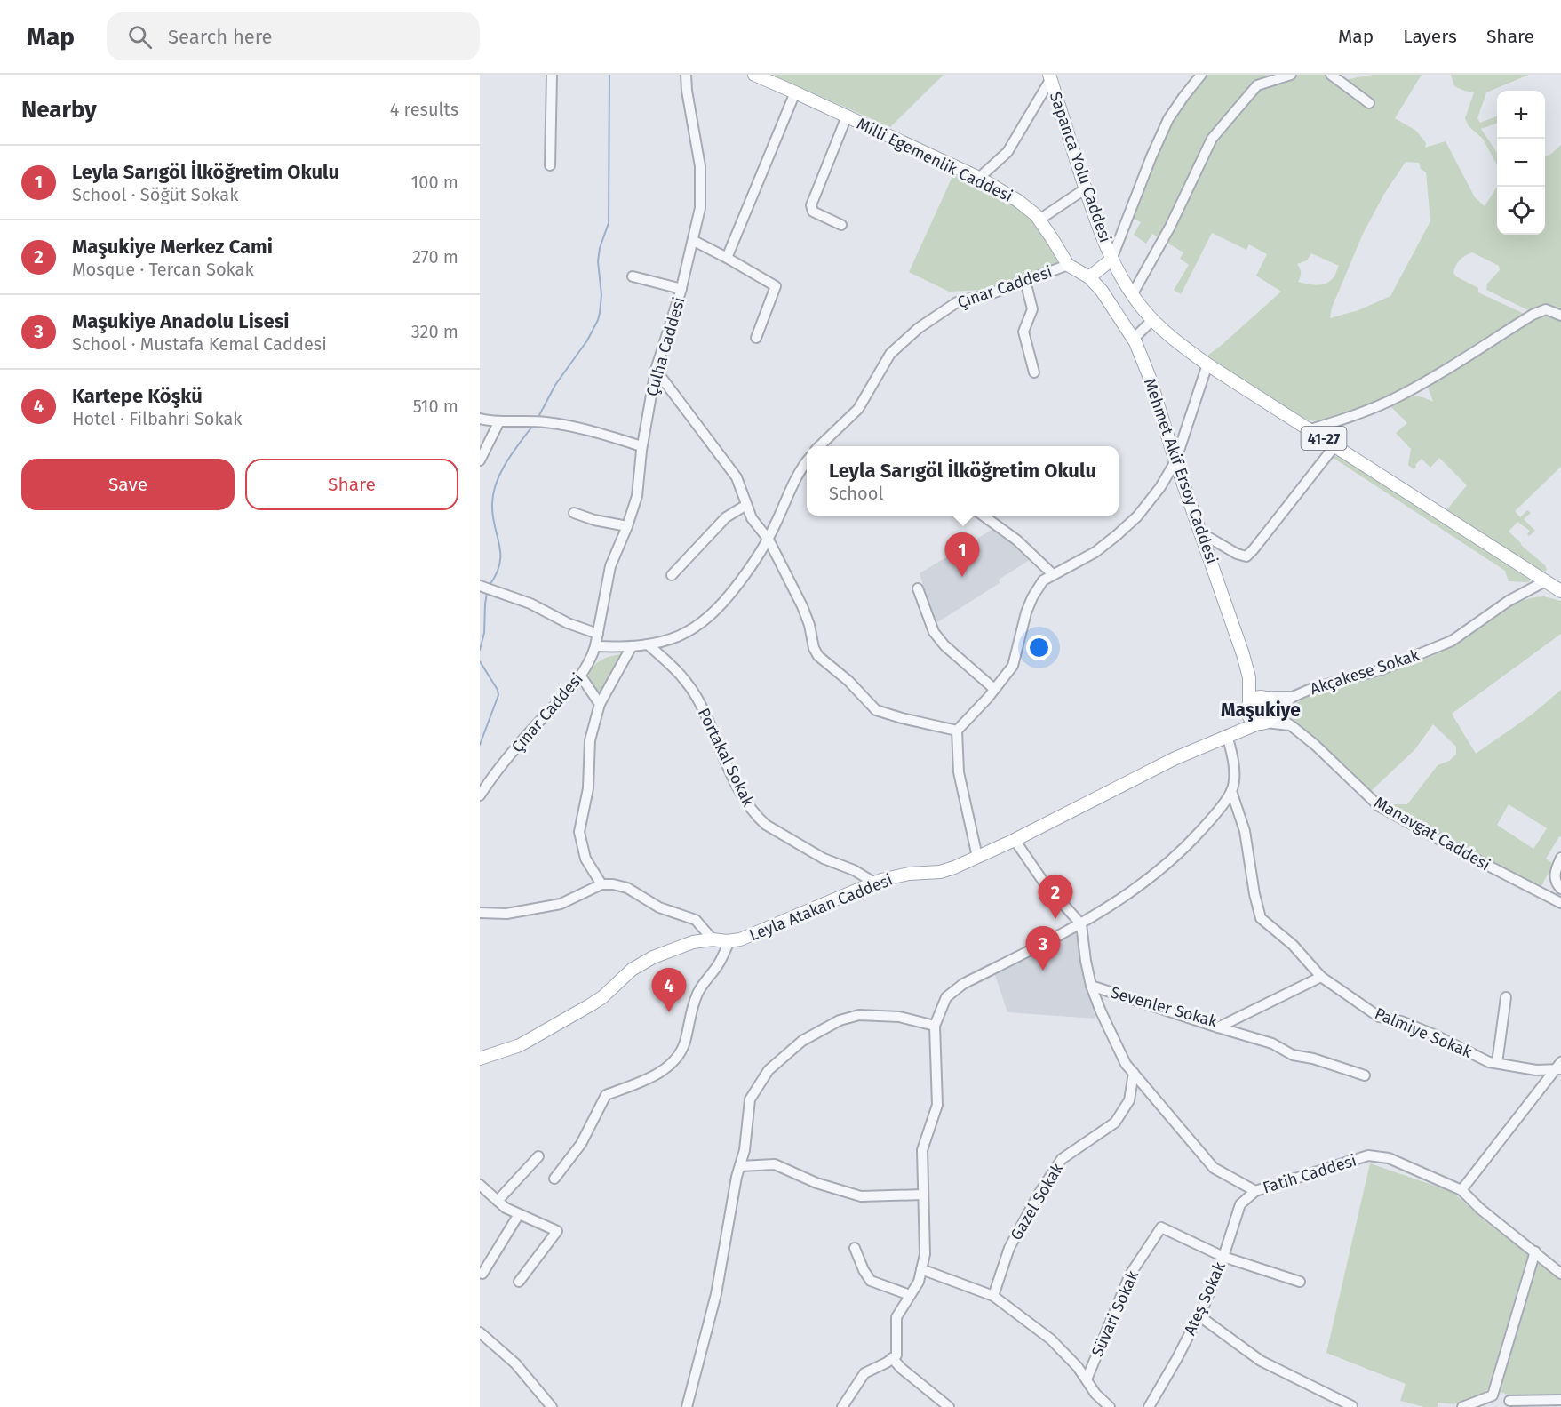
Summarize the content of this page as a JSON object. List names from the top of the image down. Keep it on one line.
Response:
{"streets":{"main road":["Milli Egemenlik Caddesi","Sapanca Yolu Caddesi","41-27","Mehmet Akif Ersoy Caddesi","Leyla Atakan Caddesi"],"street":["Çınar Caddesi","Çulha Caddesi","Akçakese Sokak","Portakal Sokak","Manavgat Caddesi","Sevenler Sokak","Palmiye Sokak","Fatih Caddesi","Gazel Sokak","Ateş Sokak","Süvari Sokak"]},"crossings":[["Milli Egemenlik Caddesi","Çınar Caddesi"],["Milli Egemenlik Caddesi","Mehmet Akif Ersoy Caddesi"],["Sapanca Yolu Caddesi","41-27"],["Çınar Caddesi","Çulha Caddesi"],["41-27","Akçakese Sokak"],["Portakal Sokak","Leyla Atakan Caddesi"],["Manavgat Caddesi","Leyla Atakan Caddesi"],["Sevenler Sokak","Palmiye Sokak"],["Sevenler Sokak","Fatih Caddesi"],["Fatih Caddesi","Gazel Sokak"],["Fatih Caddesi","Ateş Sokak"],["Ateş Sokak","Süvari Sokak"]],"districts":["Maşukiye"],"page":{"header":"Map","search":"Search here","nav":["Map","Layers","Share"],"heading":["Nearby","4 results"],"map_buttons":["+","−"],"list":[{"mark":"1","name":"Leyla Sarıgöl İlköğretim Okulu","note":"School · Söğüt Sokak","value":"100 m"},{"mark":"2","name":"Maşukiye Merkez Cami","note":"Mosque · Tercan Sokak","value":"270 m"},{"mark":"3","name":"Maşukiye Anadolu Lisesi","note":"School · Mustafa Kemal Caddesi","value":"320 m"},{"mark":"4","name":"Kartepe Köşkü","note":"Hotel · Filbahri Sokak","value":"510 m"}],"buttons":["Save","Share"],"popup":["Leyla Sarıgöl İlköğretim Okulu","School"],"pins":["1","2","3","4"]}}
